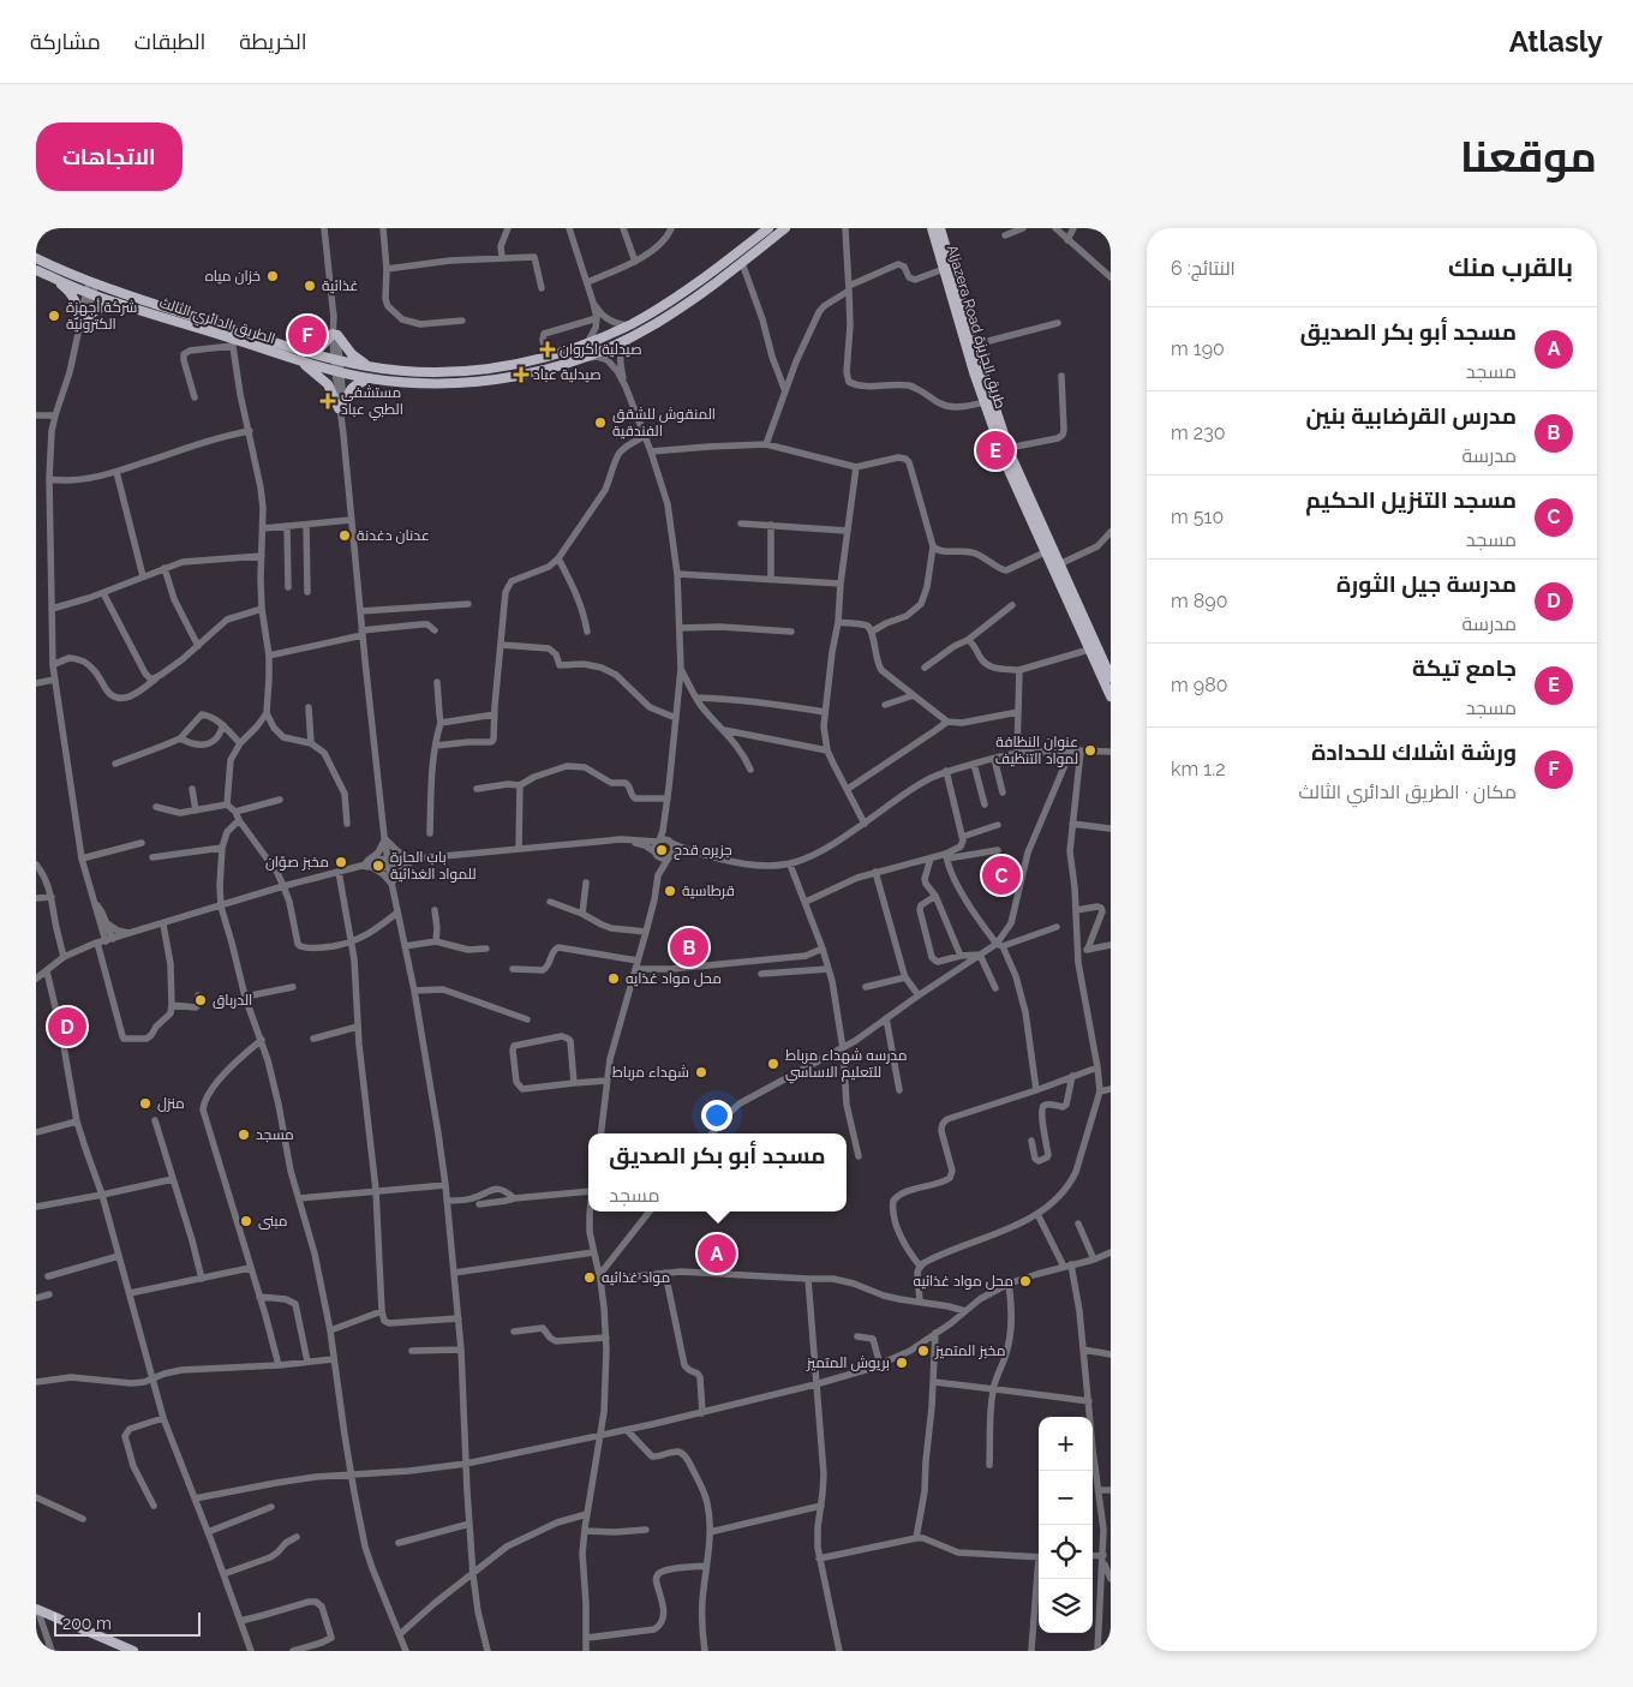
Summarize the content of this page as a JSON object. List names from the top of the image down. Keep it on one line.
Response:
{"streets":{"main road":["الطريق الدائري الثالث","Aljazera Road طريق الجزيزة"]},"places":{"other":["خزان مياه","غذائية","شركة أجهزة الكترونية","المنقوش للشقق الفندقية","عدنان دغدنة","عنوان النظافة لمواد التنظيف","جزيره قدح","مخبز صوّان","باب الحارة للمواد الغذائية","قرطاسية","محل مواد غذايه","الدرباق","مدرسه شهداء مرباط للتعليم الاساسي","شهداء مرباط","منزل","مسجد","مبنى","مواد غذائيه","محل مواد غذائيه","مخبز المتميز","بريوش المتميز"],"health":["صيدلية اكروان","صيدلية عباد","مستشفى الطبي عباد"]},"scale_bar":"200 m","page":{"header":"Atlasly","nav":["الخريطة","الطبقات","مشاركة"],"title":"موقعنا","buttons":"الاتجاهات","heading":["بالقرب منك","النتائج: 6"],"list":[{"mark":"A","name":"مسجد أبو بكر الصديق","note":"مسجد","value":"190 m"},{"mark":"B","name":"مدرس القرضابية بنين","note":"مدرسة","value":"230 m"},{"mark":"C","name":"مسجد التنزيل الحكيم","note":"مسجد","value":"510 m"},{"mark":"D","name":"مدرسة جيل الثورة","note":"مدرسة","value":"890 m"},{"mark":"E","name":"جامع تيكة","note":"مسجد","value":"980 m"},{"mark":"F","name":"ورشة اشلاك للحدادة","note":"مكان · الطريق الدائري الثالث","value":"1.2 km"}],"pins":["F","E","C","B","D","A"],"popup":["مسجد أبو بكر الصديق","مسجد"],"map_buttons":["+","−"],"scale":"200 m"}}
